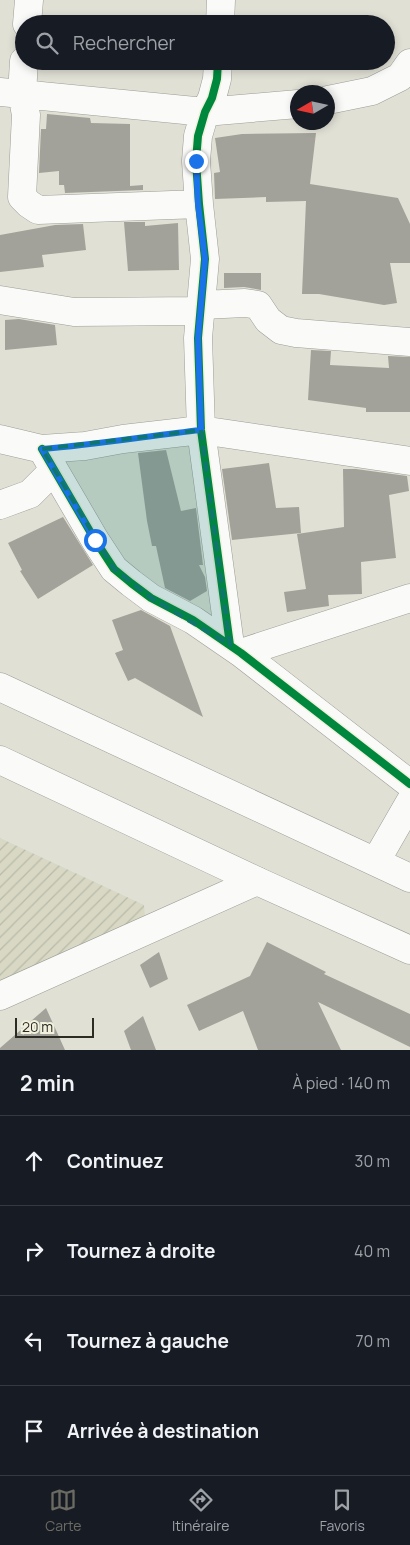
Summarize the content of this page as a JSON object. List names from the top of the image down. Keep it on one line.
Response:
{"scale_bar":"20 m","north":"left","page":{"search":"Rechercher","scale":"20 m","heading":["2 min","À pied · 140 m"],"list":[["Continuez","30 m"],["Tournez à droite","40 m"],["Tournez à gauche","70 m"],"Arrivée à destination"],"nav":["Carte","Itinéraire","Favoris"]}}
